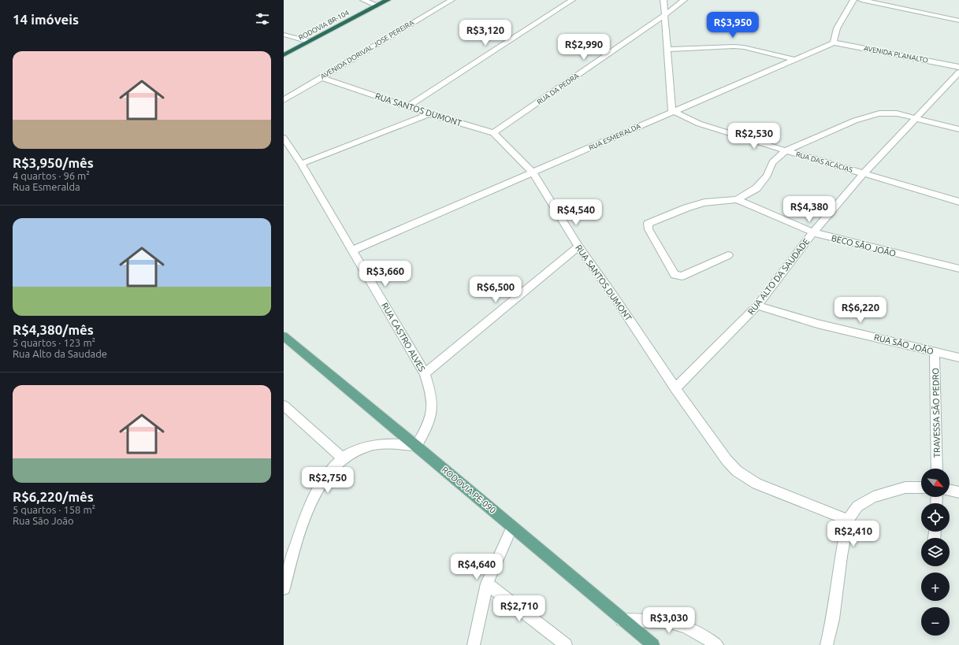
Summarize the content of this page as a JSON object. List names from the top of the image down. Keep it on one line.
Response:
{"streets":{"highway":["RODOVIA BR-104"],"main road":["RODOVIA PE-090"],"street":["AVENIDA DORIVAL JOSE PEREIRA","AVENIDA PLANALTO","RUA DA PEDRA","RUA SANTOS DUMONT","RUA ESMERALDA","RUA DAS ACÁCIAS","BECO SÃO JOÃO","RUA ALTO DA SAUDADE","RUA CASTRO ALVES","RUA SÃO JOÃO","TRAVESSA SÃO PEDRO"]},"crossings":[["AVENIDA DORIVAL JOSE PEREIRA","RUA SANTOS DUMONT"],["AVENIDA PLANALTO","RUA ESMERALDA"],["RUA DA PEDRA","RUA SANTOS DUMONT"],["RUA SANTOS DUMONT","RUA ESMERALDA"],["RUA SANTOS DUMONT","RUA ALTO DA SAUDADE"],["RUA ESMERALDA","RUA DAS ACÁCIAS"],["RUA ESMERALDA","RUA CASTRO ALVES"],["RUA DAS ACÁCIAS","RUA ALTO DA SAUDADE"],["BECO SÃO JOÃO","RUA ALTO DA SAUDADE"],["RUA ALTO DA SAUDADE","RUA SÃO JOÃO"],["RUA CASTRO ALVES","RODOVIA PE-090"],["RUA SÃO JOÃO","TRAVESSA SÃO PEDRO"]],"north":"bottom right","page":{"heading":"14 imóveis","price":["R$3,950","R$3,120","R$2,990","R$2,530","R$4,380","R$4,540","R$3,660","R$6,500","R$6,220","R$2,750","R$2,410","R$4,640","R$2,710","R$3,030"],"list":[{"name":"R$3,950/mês","note":"4 quartos · 96 m² · Rua Esmeralda"},{"name":"R$4,380/mês","note":"5 quartos · 123 m² · Rua Alto da Saudade"},{"name":"R$6,220/mês","note":"5 quartos · 158 m² · Rua São João"}],"map_buttons":["+","−"]}}
